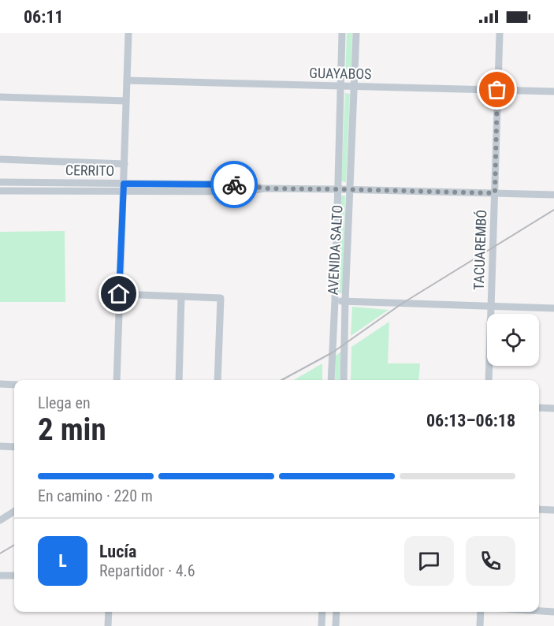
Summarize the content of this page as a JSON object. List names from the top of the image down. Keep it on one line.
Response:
{"streets":{"street":["GUAYABOS","CERRITO","AVENIDA SALTO","TACUAREMBÓ"]},"crossings":[["GUAYABOS","AVENIDA SALTO"],["GUAYABOS","TACUAREMBÓ"],["CERRITO","AVENIDA SALTO"],["CERRITO","TACUAREMBÓ"]],"page":{"status":"06:11","heading":["2 min","Llega en","06:13–06:18"],"panel":["Lucía","Repartidor · 4.6"],"bar":"En camino · 220 m","round":"L"}}
